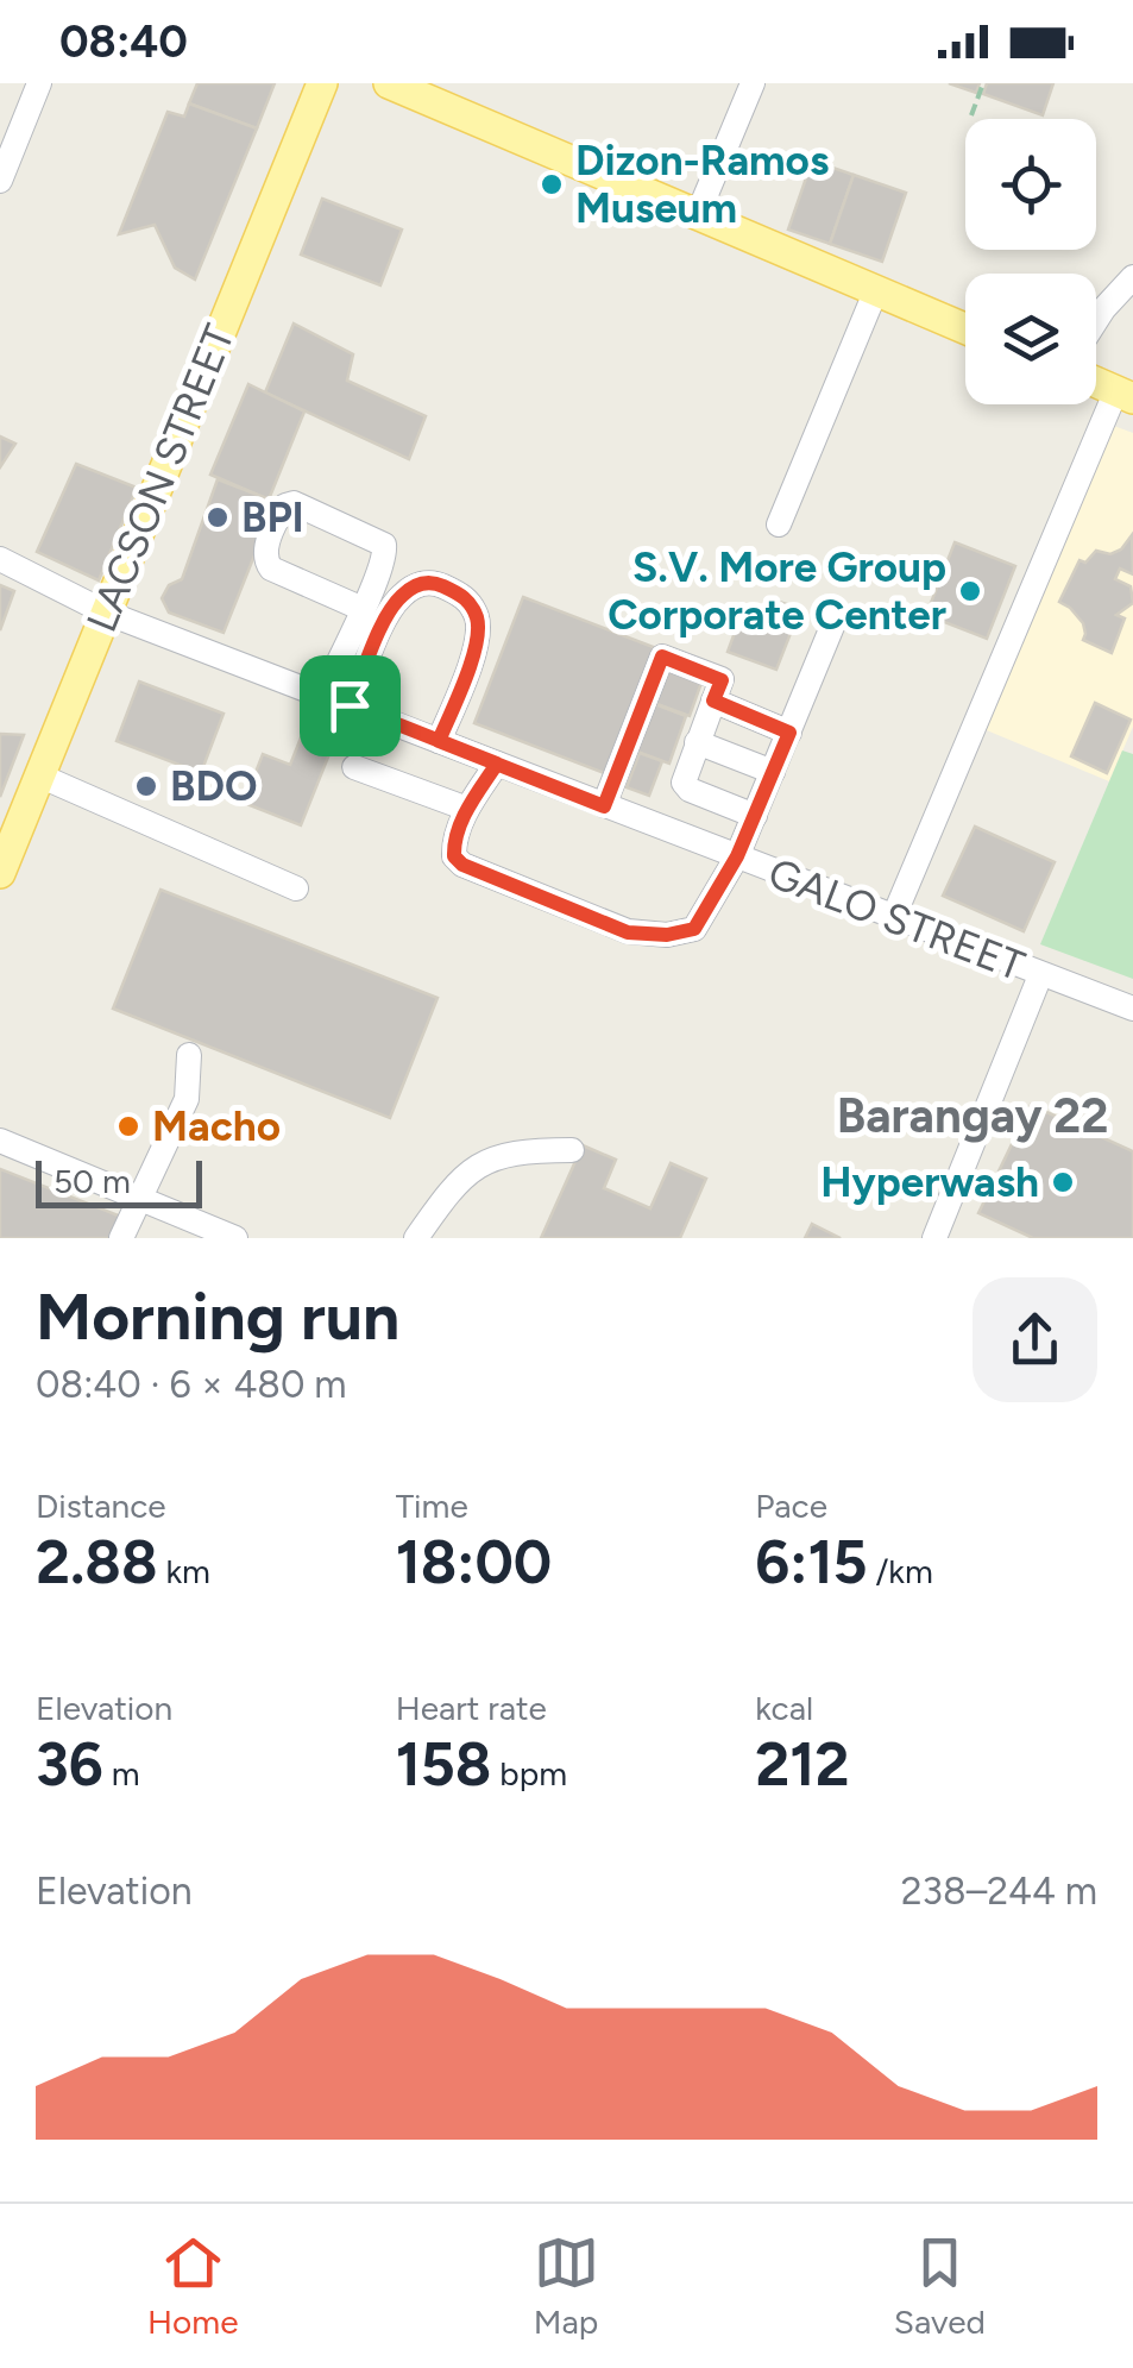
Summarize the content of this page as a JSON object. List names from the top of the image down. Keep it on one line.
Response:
{"streets":{"main road":["LACSON STREET"],"street":["GALO STREET"]},"crossings":[["LACSON STREET","GALO STREET"]],"districts":["Barangay 22"],"places":["Dizon-Ramos Museum","BPI","S.V. More Group Corporate Center","BDO","Macho","Hyperwash"],"scale_bar":"50 m","page":{"status":"08:40","scale":"50 m","heading":["Morning run","08:40 · 6 × 480 m"],"stats":[["Distance","2.88 km"],["Time","18:00"],["Pace","6:15 /km"],["Elevation","36 m"],["Heart rate","158 bpm"],["kcal","212"]],"chart":["Elevation","238–244 m"],"tabs":["Home","Map","Saved"]}}
